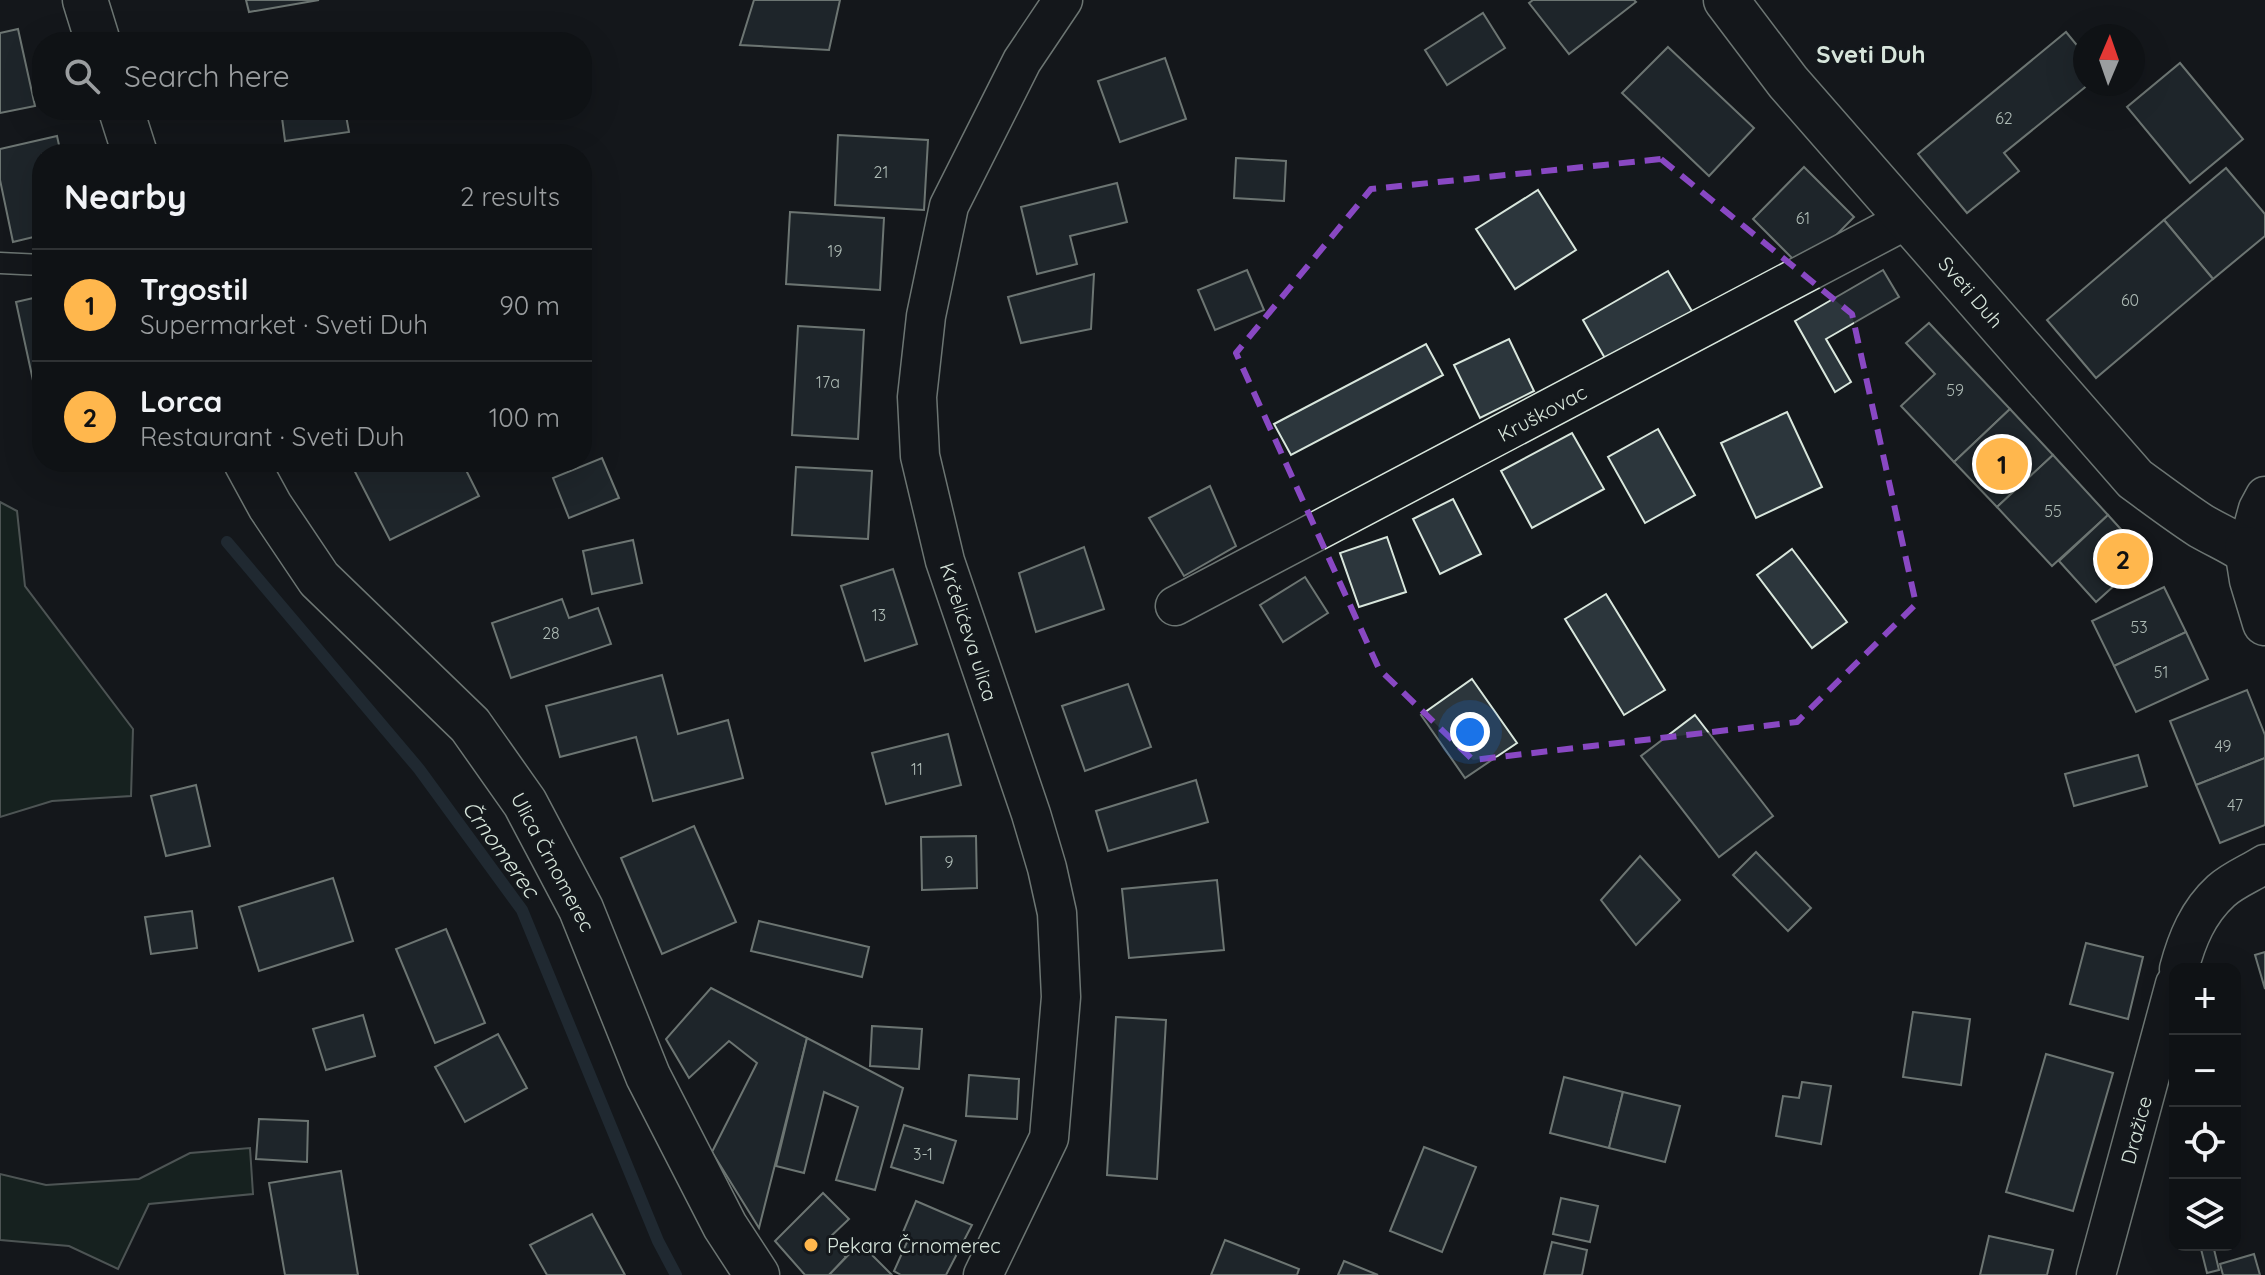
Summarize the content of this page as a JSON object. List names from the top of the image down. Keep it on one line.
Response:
{"streets":{"street":["Sveti Duh","Kruškovac","Krčelićeva ulica","Ulica Črnomerec","Dražice"]},"crossings":[["Sveti Duh","Kruškovac"]],"districts":["Sveti Duh"],"water":["Črnomerec"],"places":["Pekara Črnomerec"],"house_numbers":["62","21","61","19","60","17a","59","55","13","53","28","51","49","11","47","9","3-1"],"north":"top","page":{"search":"Search here","heading":["Nearby","2 results"],"list":[{"mark":"1","name":"Trgostil","note":"Supermarket · Sveti Duh","value":"90 m"},{"mark":"2","name":"Lorca","note":"Restaurant · Sveti Duh","value":"100 m"}],"pins":["1","2"],"map_buttons":["+","−"]}}
